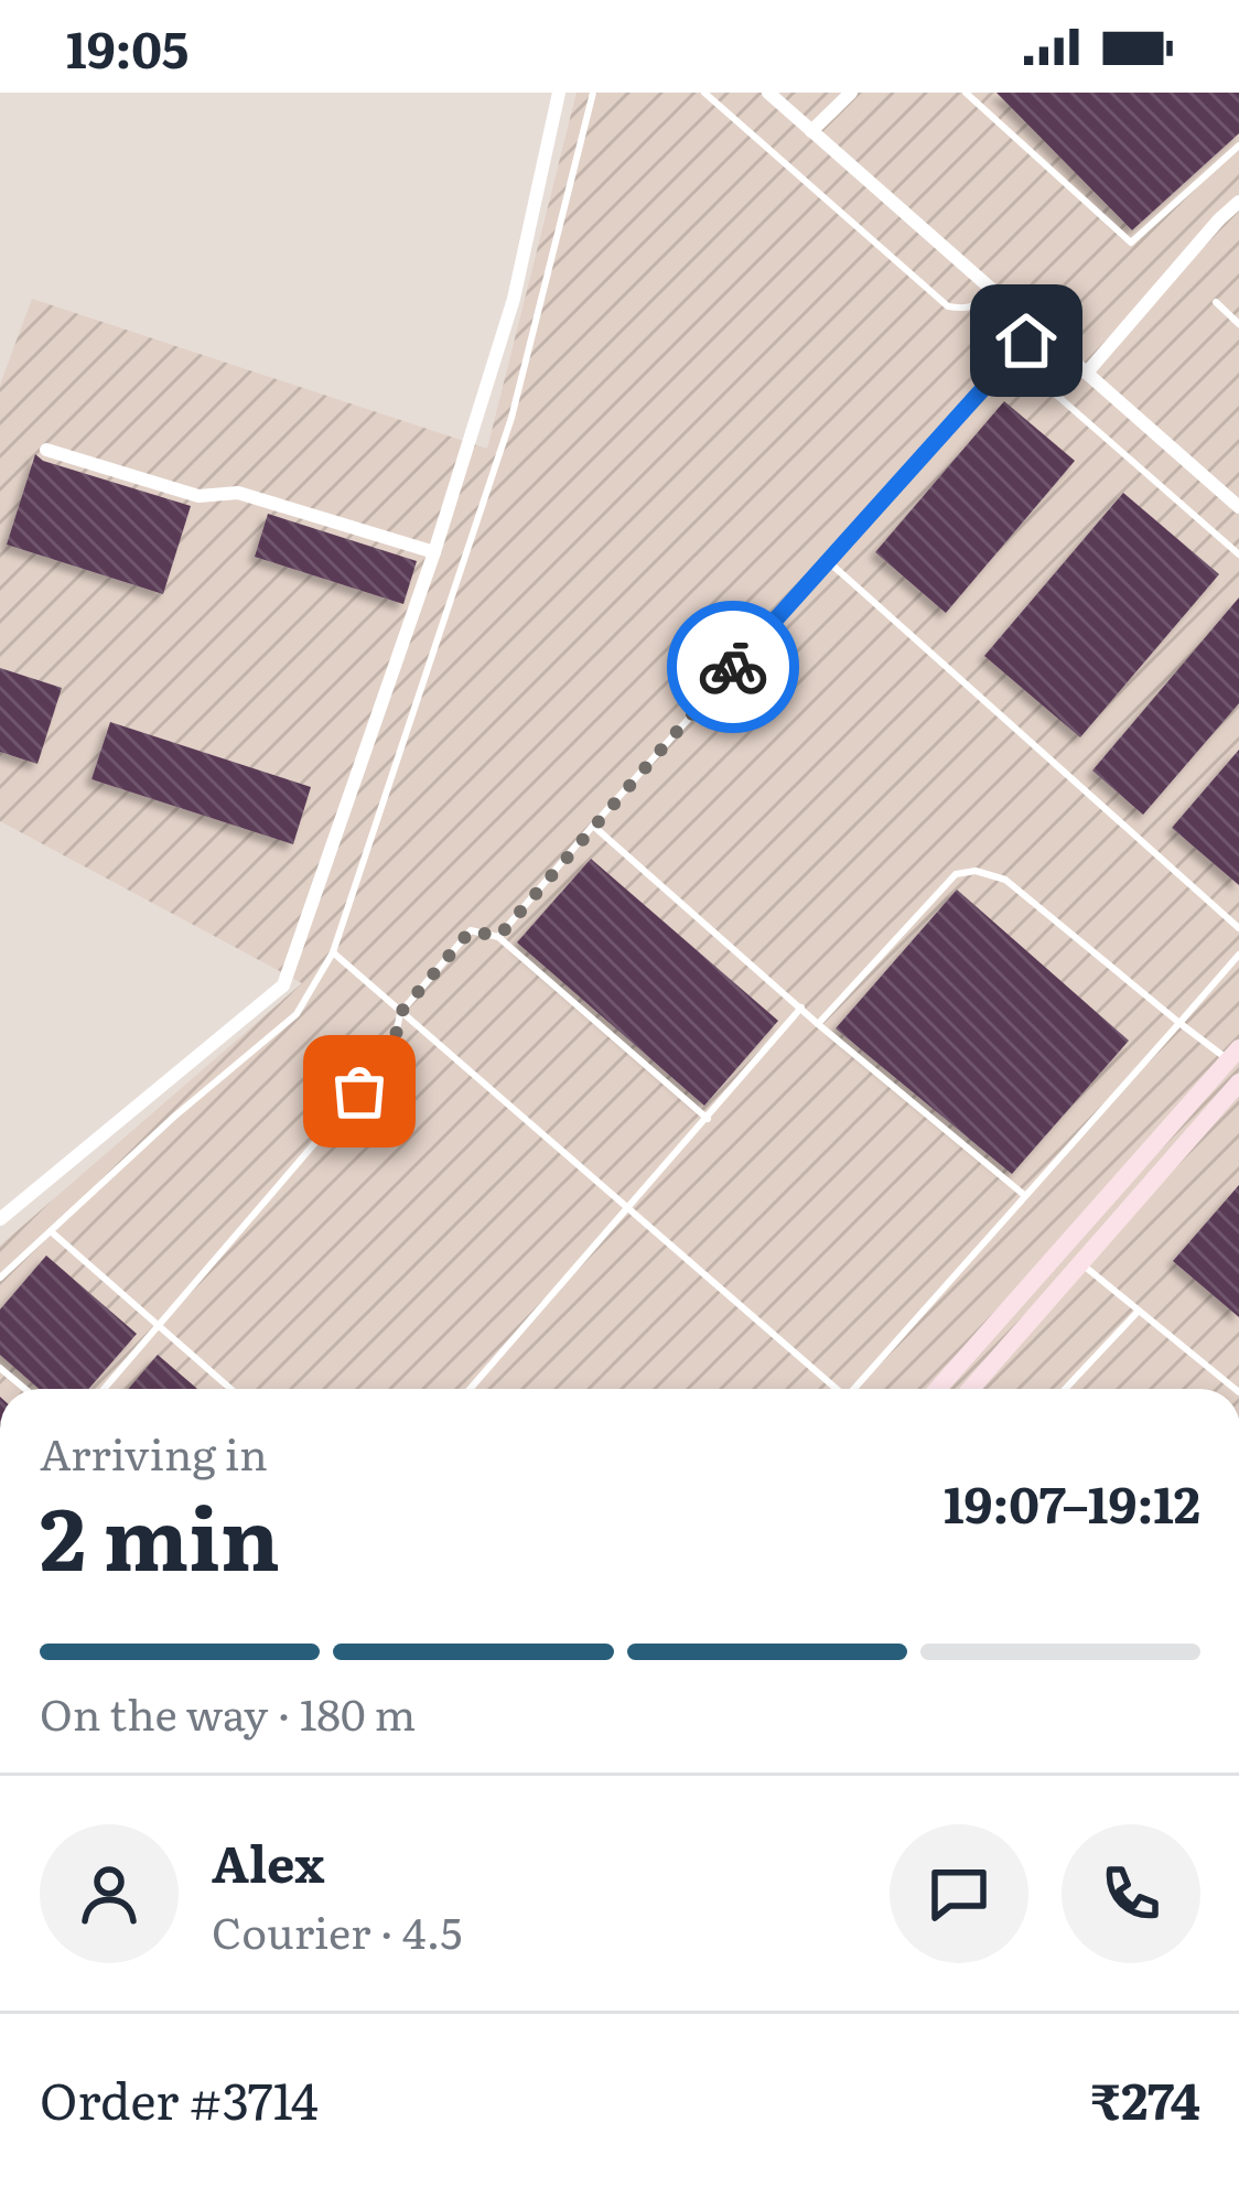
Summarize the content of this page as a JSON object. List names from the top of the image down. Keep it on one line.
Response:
{"page":{"status":"19:05","heading":["2 min","Arriving in","19:07–19:12"],"panel":["Alex","Courier · 4.5","Order #3714","₹274"],"bar":"On the way · 180 m"}}
